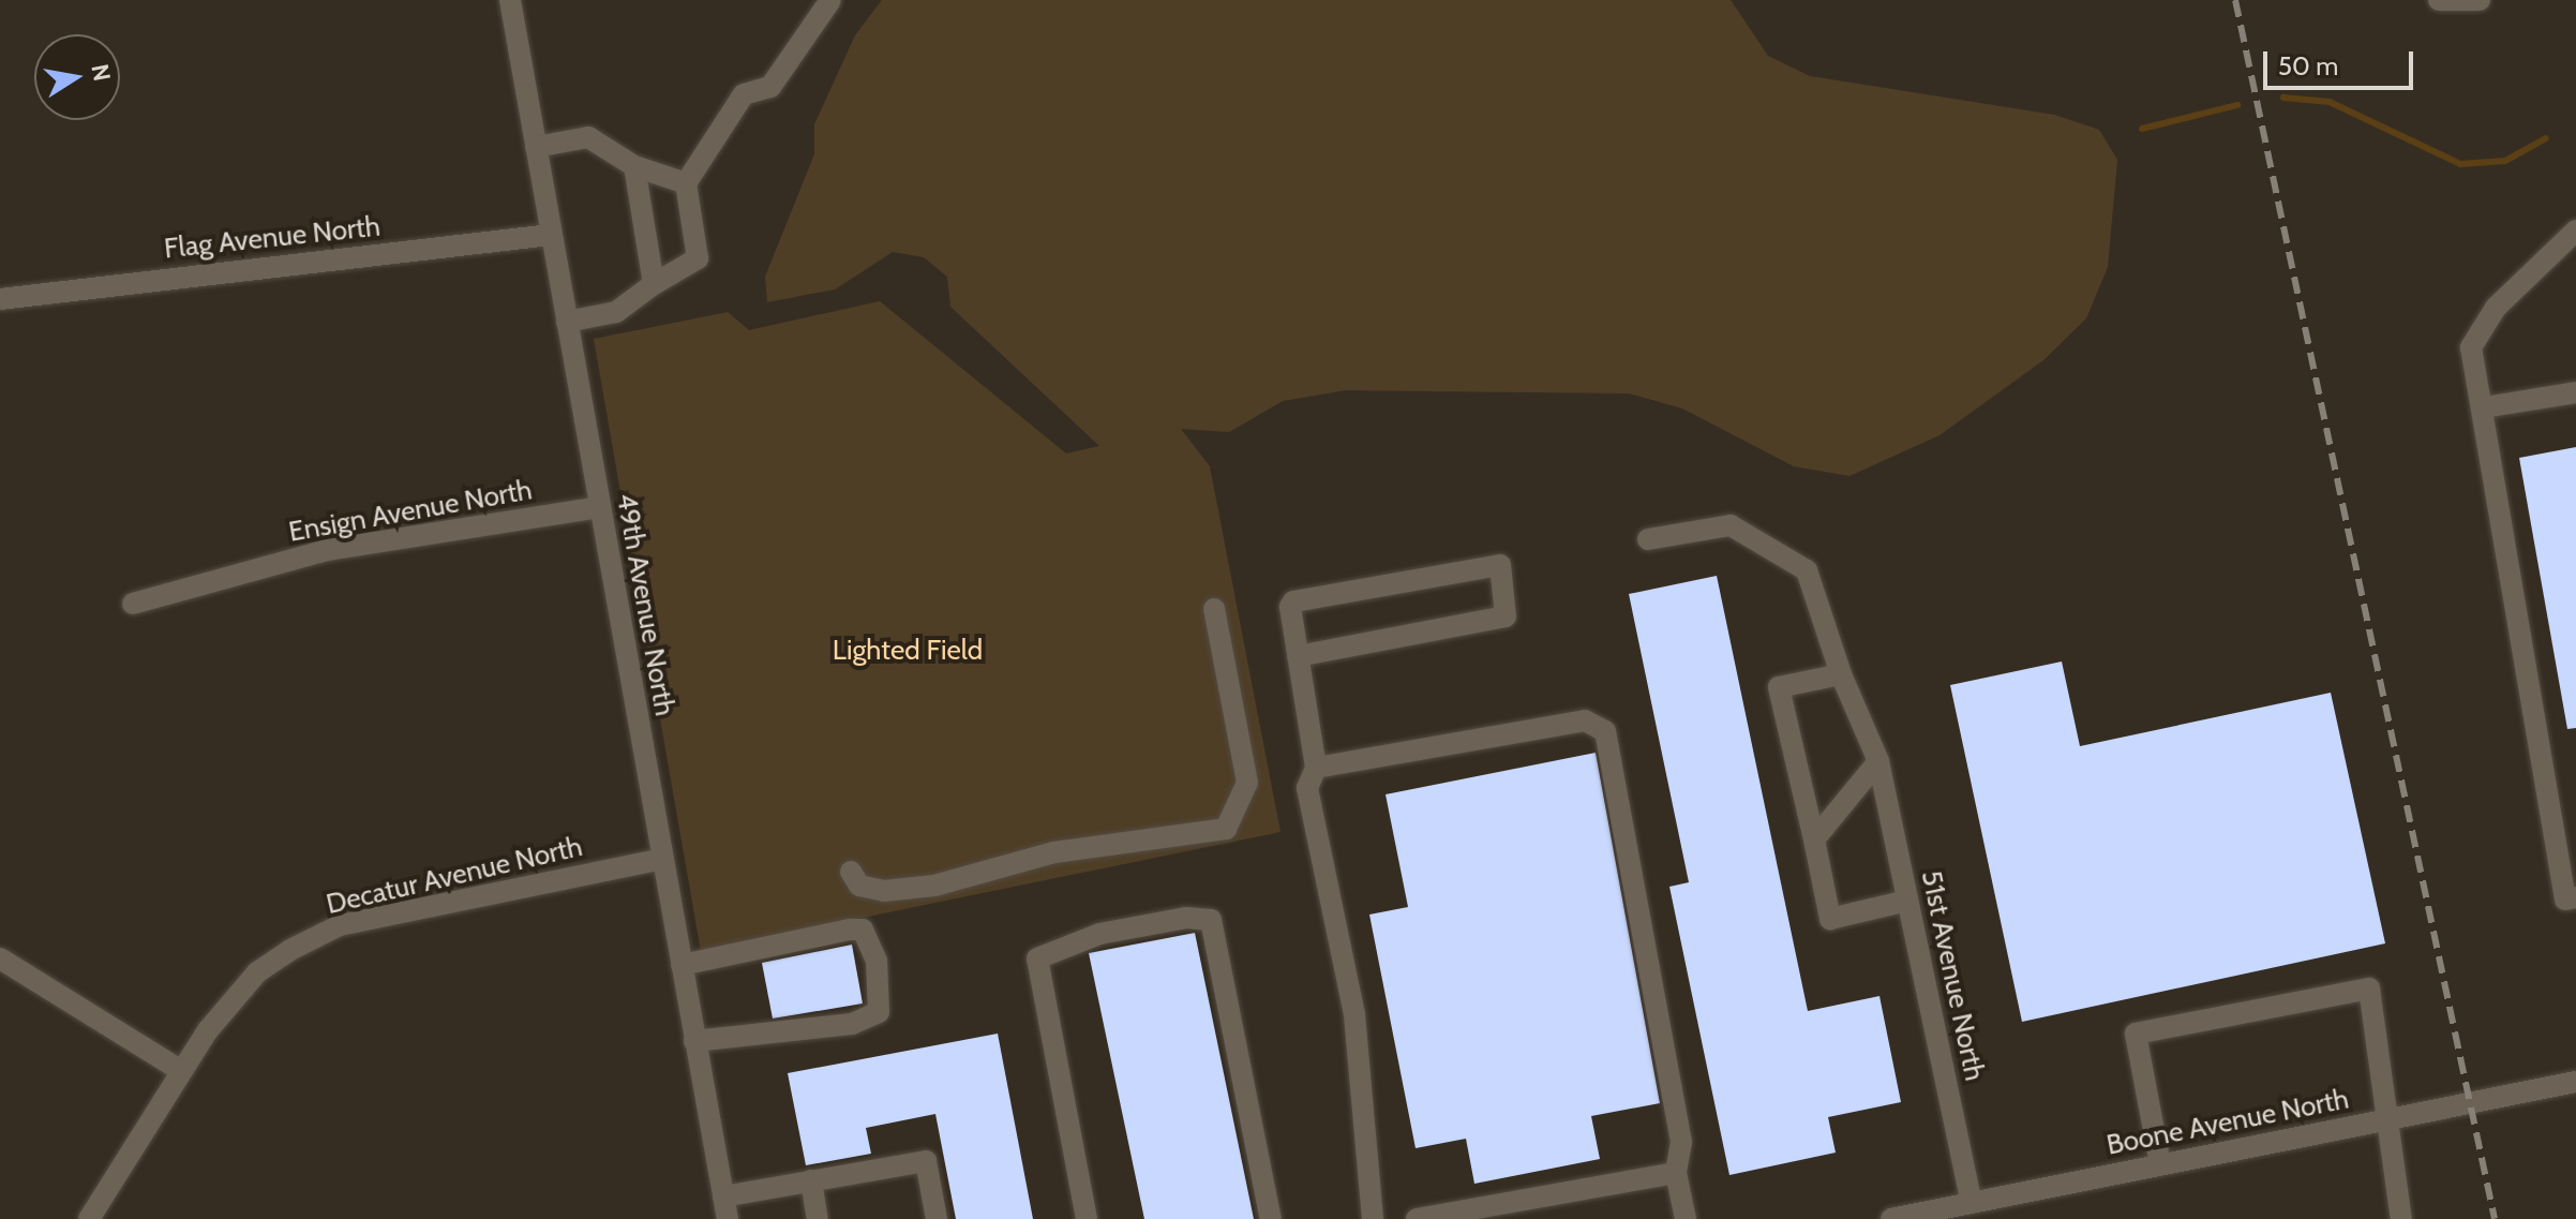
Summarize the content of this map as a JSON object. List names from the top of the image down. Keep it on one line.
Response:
{"streets":{"street":["Flag Avenue North","Ensign Avenue North","49th Avenue North","Decatur Avenue North","51st Avenue North","Boone Avenue North"]},"crossings":[["Flag Avenue North","49th Avenue North"],["Ensign Avenue North","49th Avenue North"],["49th Avenue North","Decatur Avenue North"],["51st Avenue North","Boone Avenue North"]],"parks":["Lighted Field"],"scale_bar":"50 m","north":"right"}
